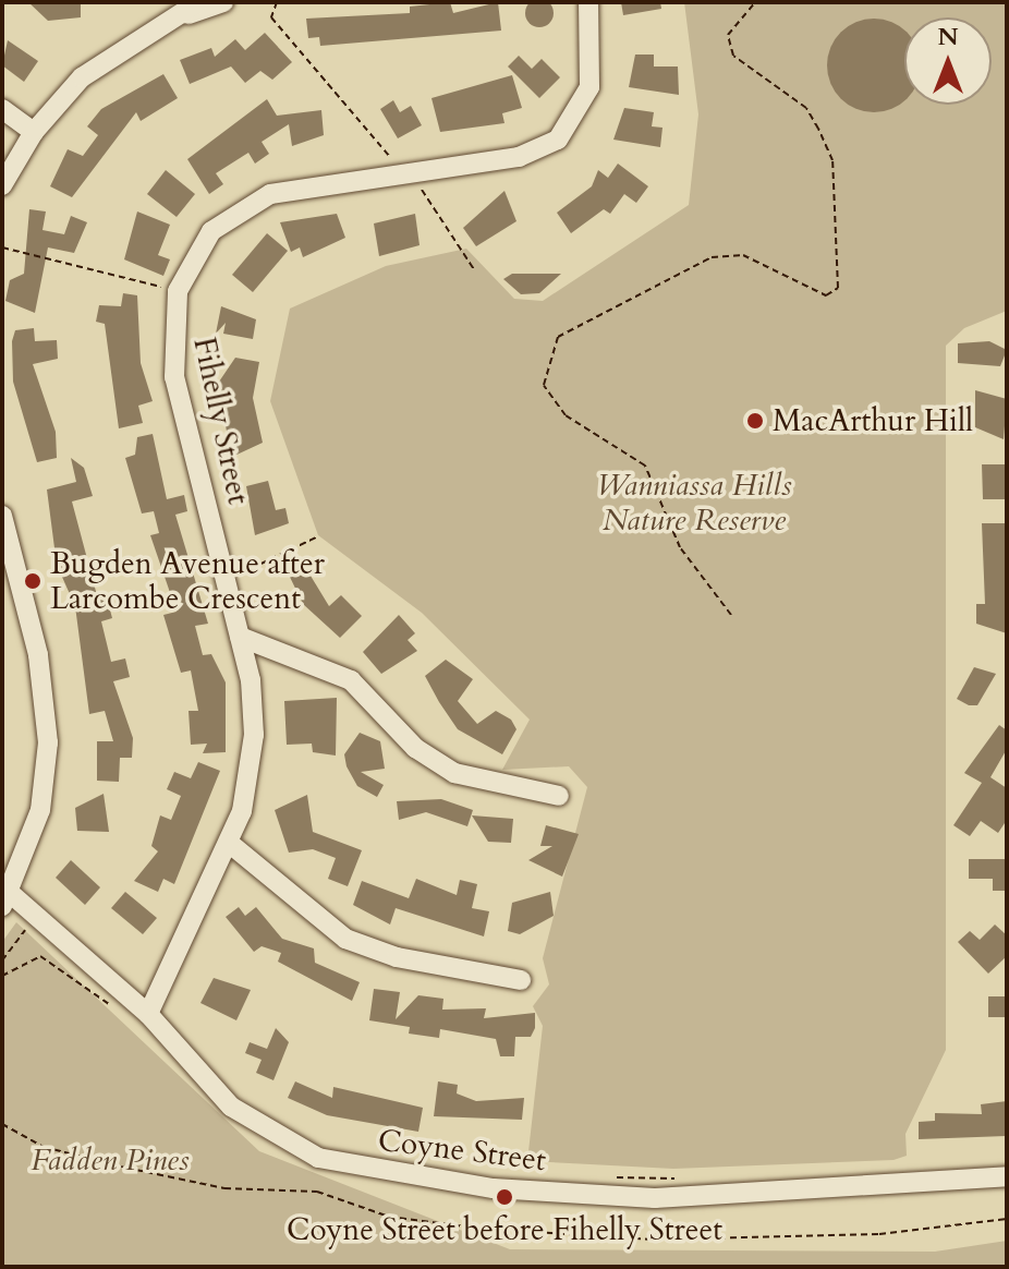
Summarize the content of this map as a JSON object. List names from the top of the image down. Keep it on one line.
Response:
{"streets":{"street":["Fihelly Street","Coyne Street"]},"crossings":[["Fihelly Street","Coyne Street"]],"parks":["Wanniassa Hills Nature Reserve","Fadden Pines"],"places":["MacArthur Hill","Bugden Avenue after Larcombe Crescent","Coyne Street before Fihelly Street"],"north":"top"}
